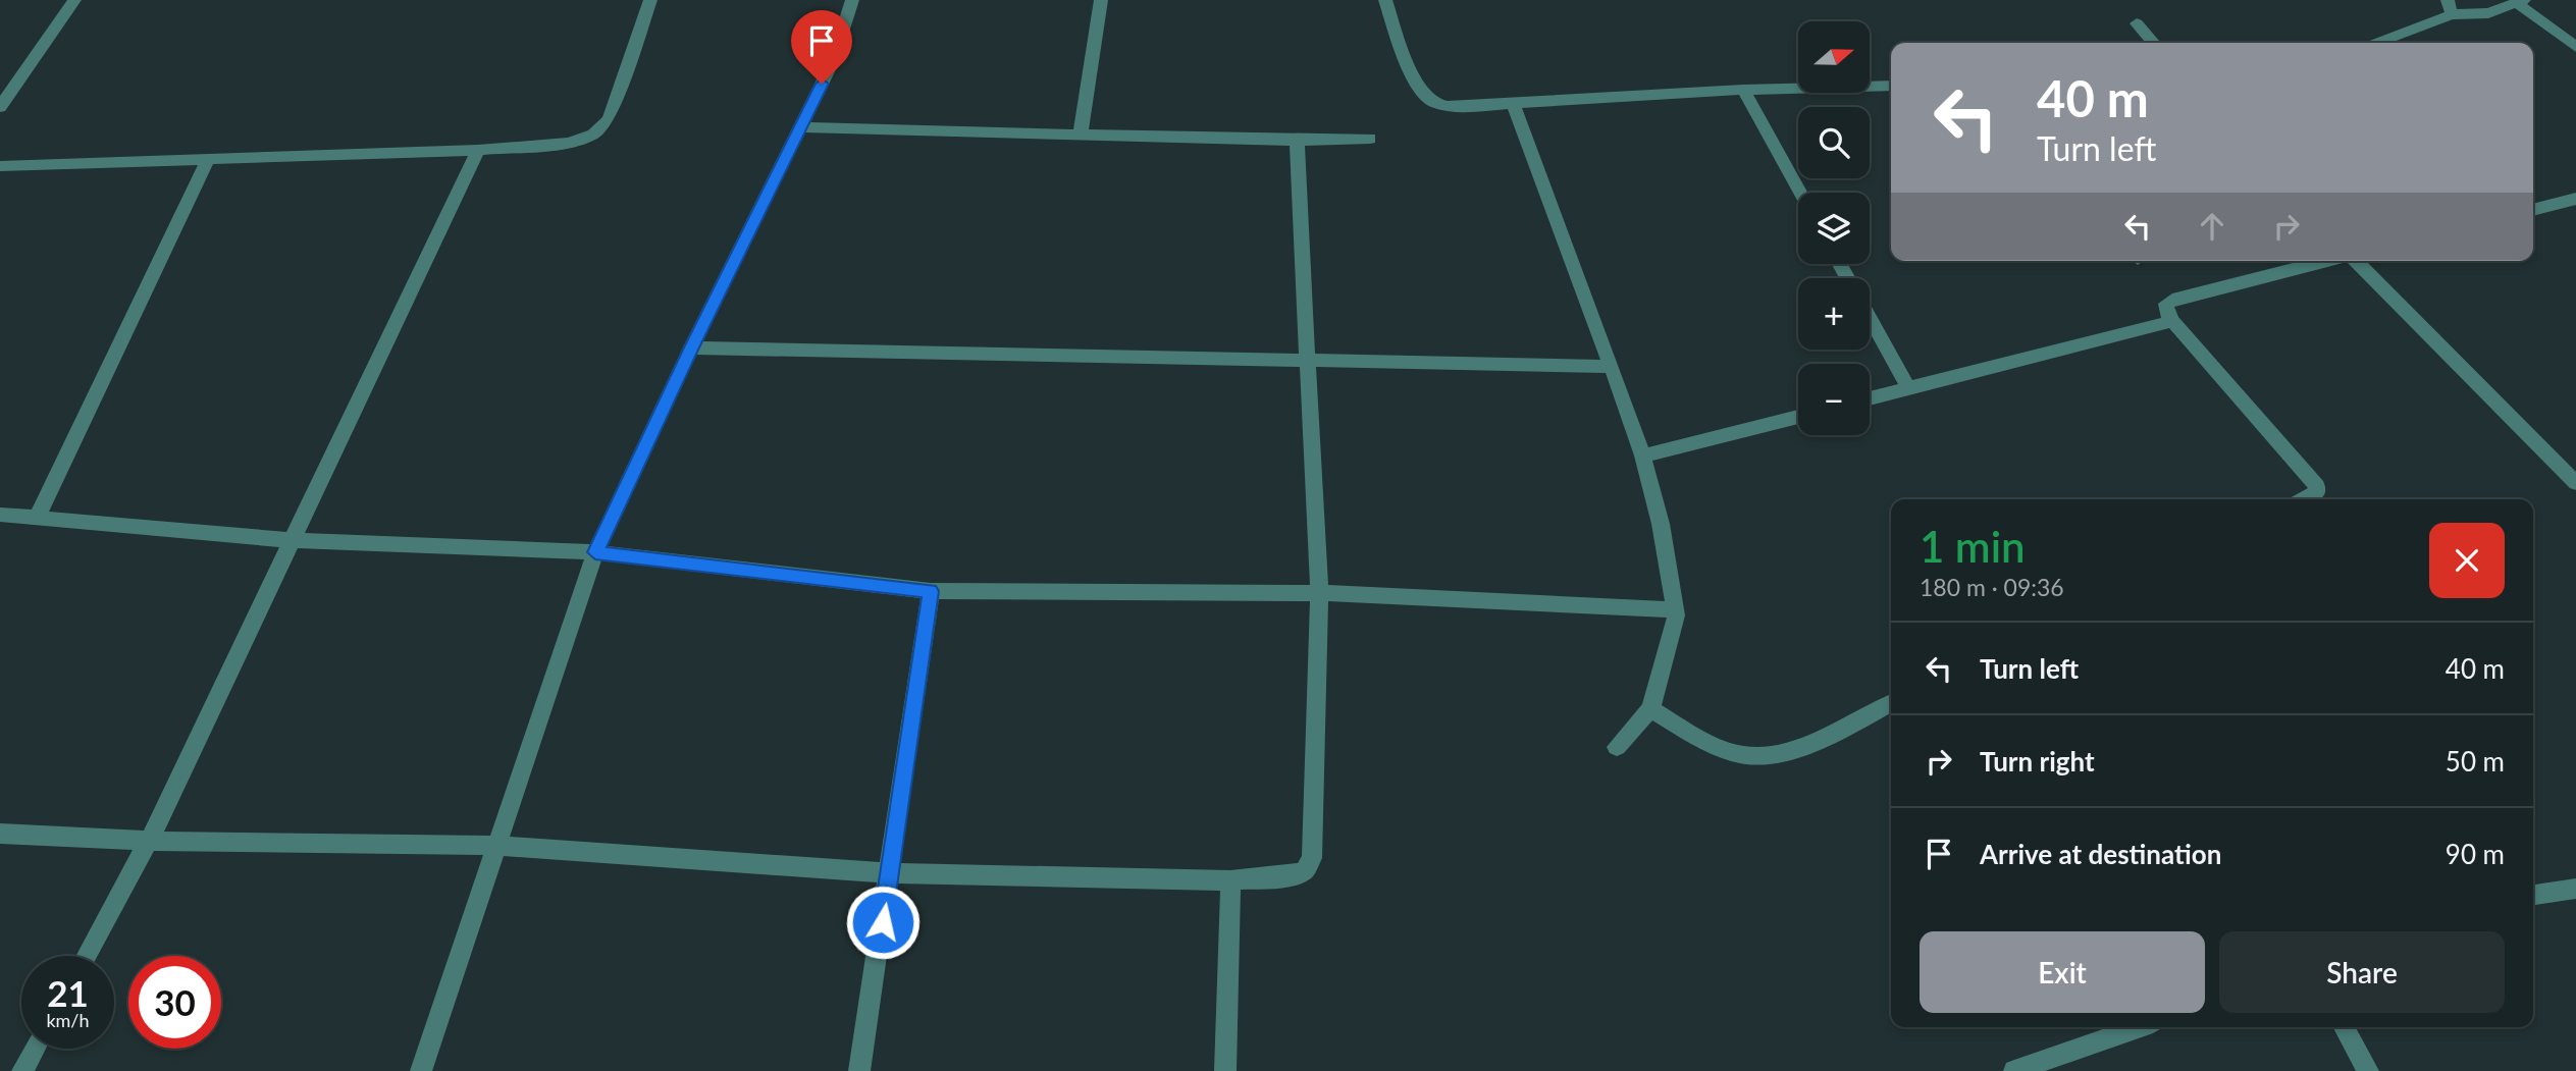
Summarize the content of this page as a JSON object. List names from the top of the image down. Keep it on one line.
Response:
{"north":"right","page":{"map_buttons":["+","−"],"turn":["40 m","Turn left"],"heading":["1 min","180 m · 09:36"],"list":[{"name":"Turn left","value":"40 m"},{"name":"Turn right","value":"50 m"},{"name":"Arrive at destination","value":"90 m"}],"buttons":["Exit","Share"],"speed":"21 km/h","limit":"30"}}
